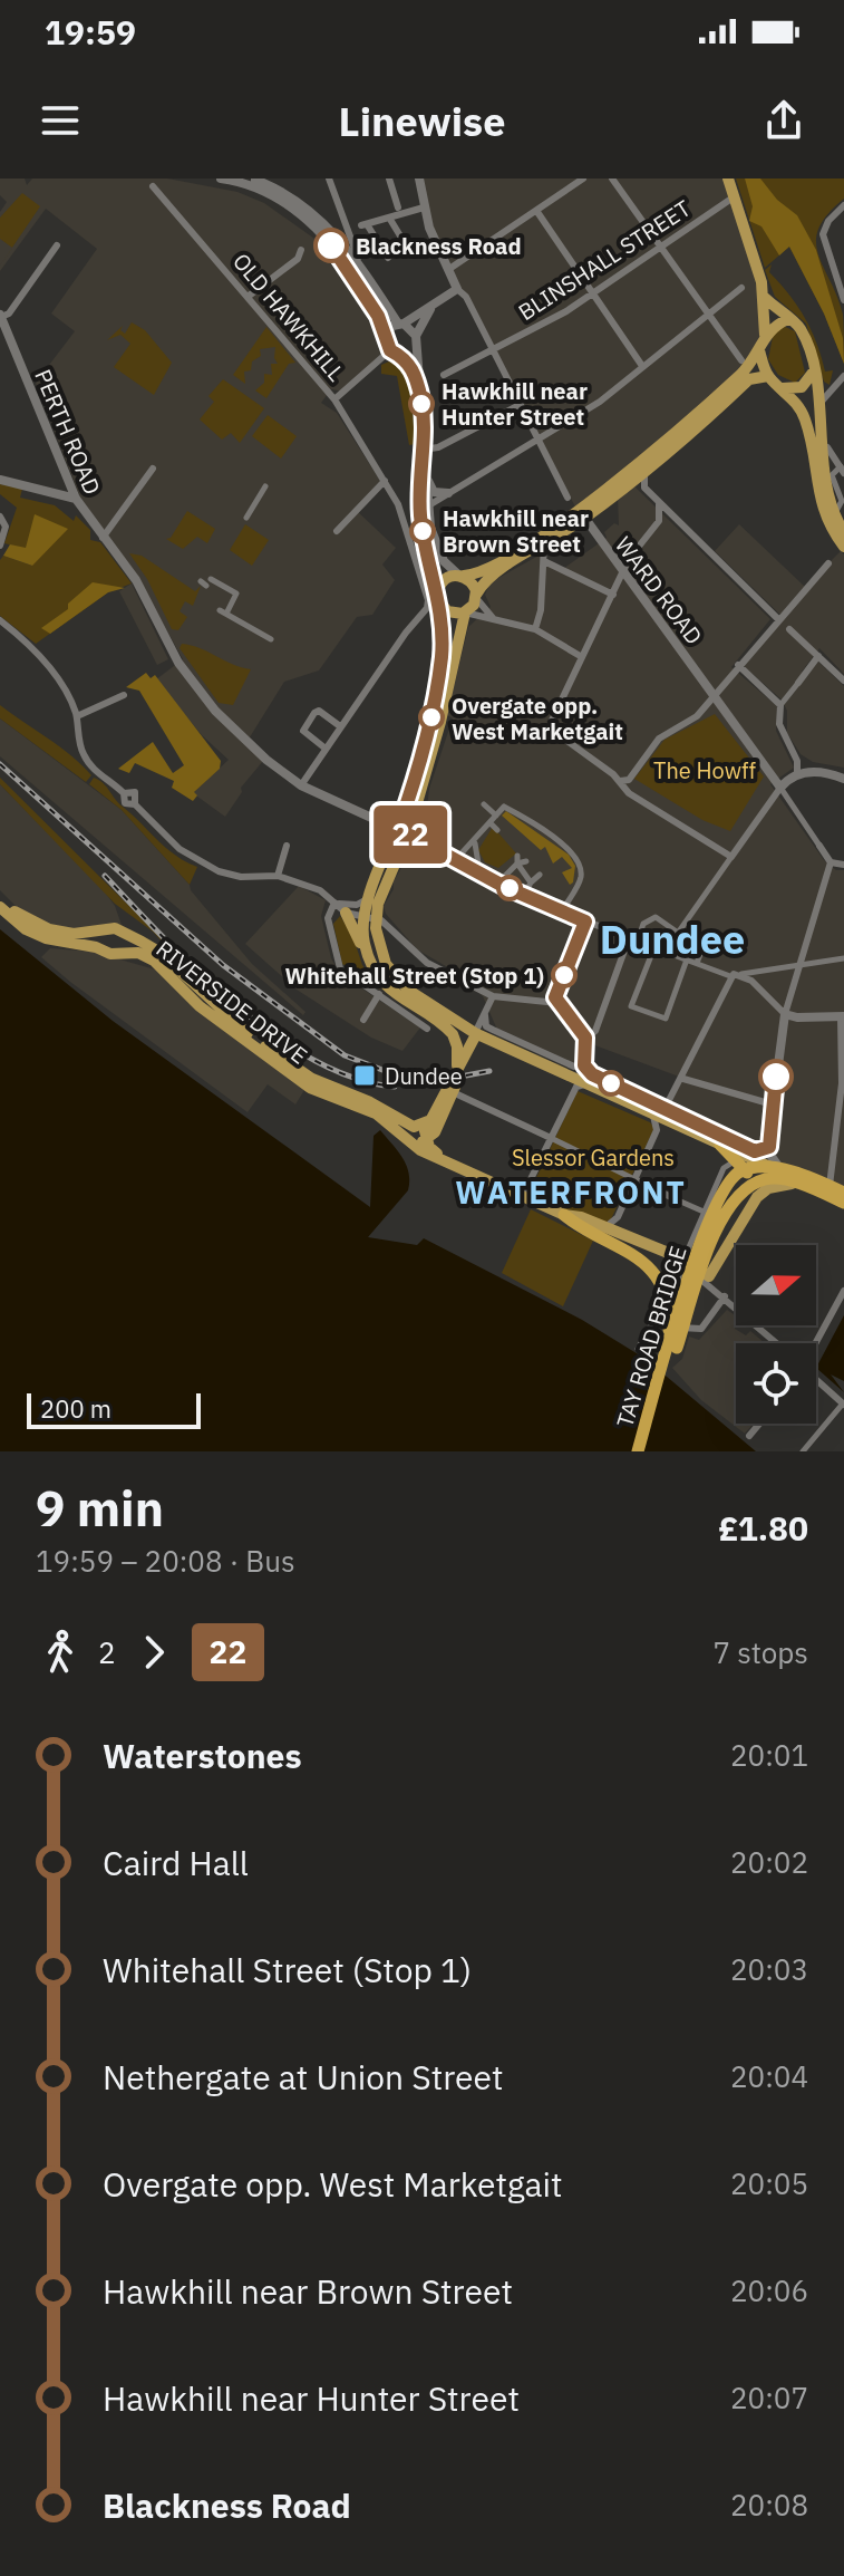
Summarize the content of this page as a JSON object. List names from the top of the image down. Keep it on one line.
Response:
{"streets":{"highway":["TAY ROAD BRIDGE"],"main road":["RIVERSIDE DRIVE"],"street":["BLINSHALL STREET","OLD HAWKHILL","PERTH ROAD","WARD ROAD"]},"districts":["Dundee","WATERFRONT"],"parks":["The Howff","Slessor Gardens"],"places":{"other":["Blackness Road","Hawkhill near Hunter Street","Hawkhill near Brown Street","Overgate opp. West Marketgait","Whitehall Street (Stop 1)"],"transit":["Dundee"]},"lines":["bus line 22"],"scale_bar":"200 m","north":"right","page":{"status":"19:59","header":"Linewise","on_map":"22","scale":"200 m","heading":["9 min","19:59 – 20:08 · Bus","£1.80"],"legs":["2","22","7 stops"],"list":[{"name":"Waterstones","value":"20:01"},{"name":"Caird Hall","value":"20:02"},{"name":"Whitehall Street (Stop 1)","value":"20:03"},{"name":"Nethergate at Union Street","value":"20:04"},{"name":"Overgate opp. West Marketgait","value":"20:05"},{"name":"Hawkhill near Brown Street","value":"20:06"},{"name":"Hawkhill near Hunter Street","value":"20:07"},{"name":"Blackness Road","value":"20:08"}]}}
